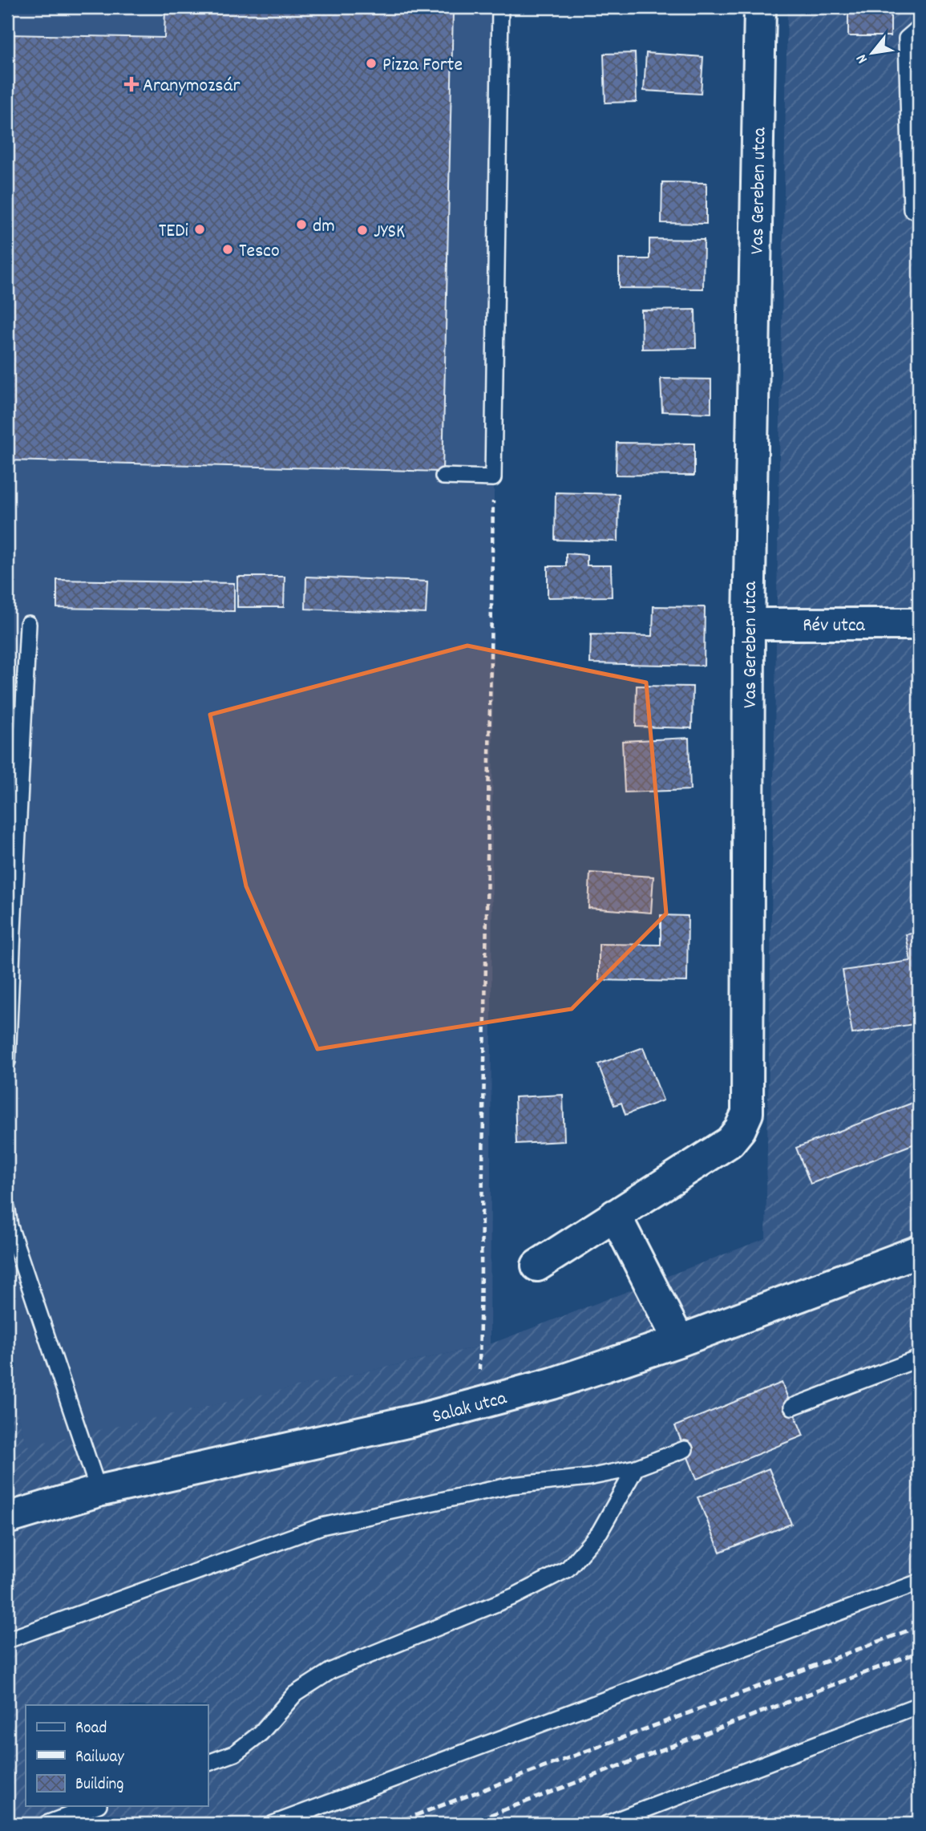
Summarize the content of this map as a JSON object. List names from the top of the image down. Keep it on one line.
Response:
{"streets":{"street":["Vas Gereben utca","Rév utca","Salak utca"]},"crossings":[["Vas Gereben utca","Rév utca"]],"places":{"other":["Pizza Forte","dm","TEDi","JYSK","Tesco"],"health":["Aranymozsár"]},"legend":["Road","Railway","Building"],"north":"bottom left"}
